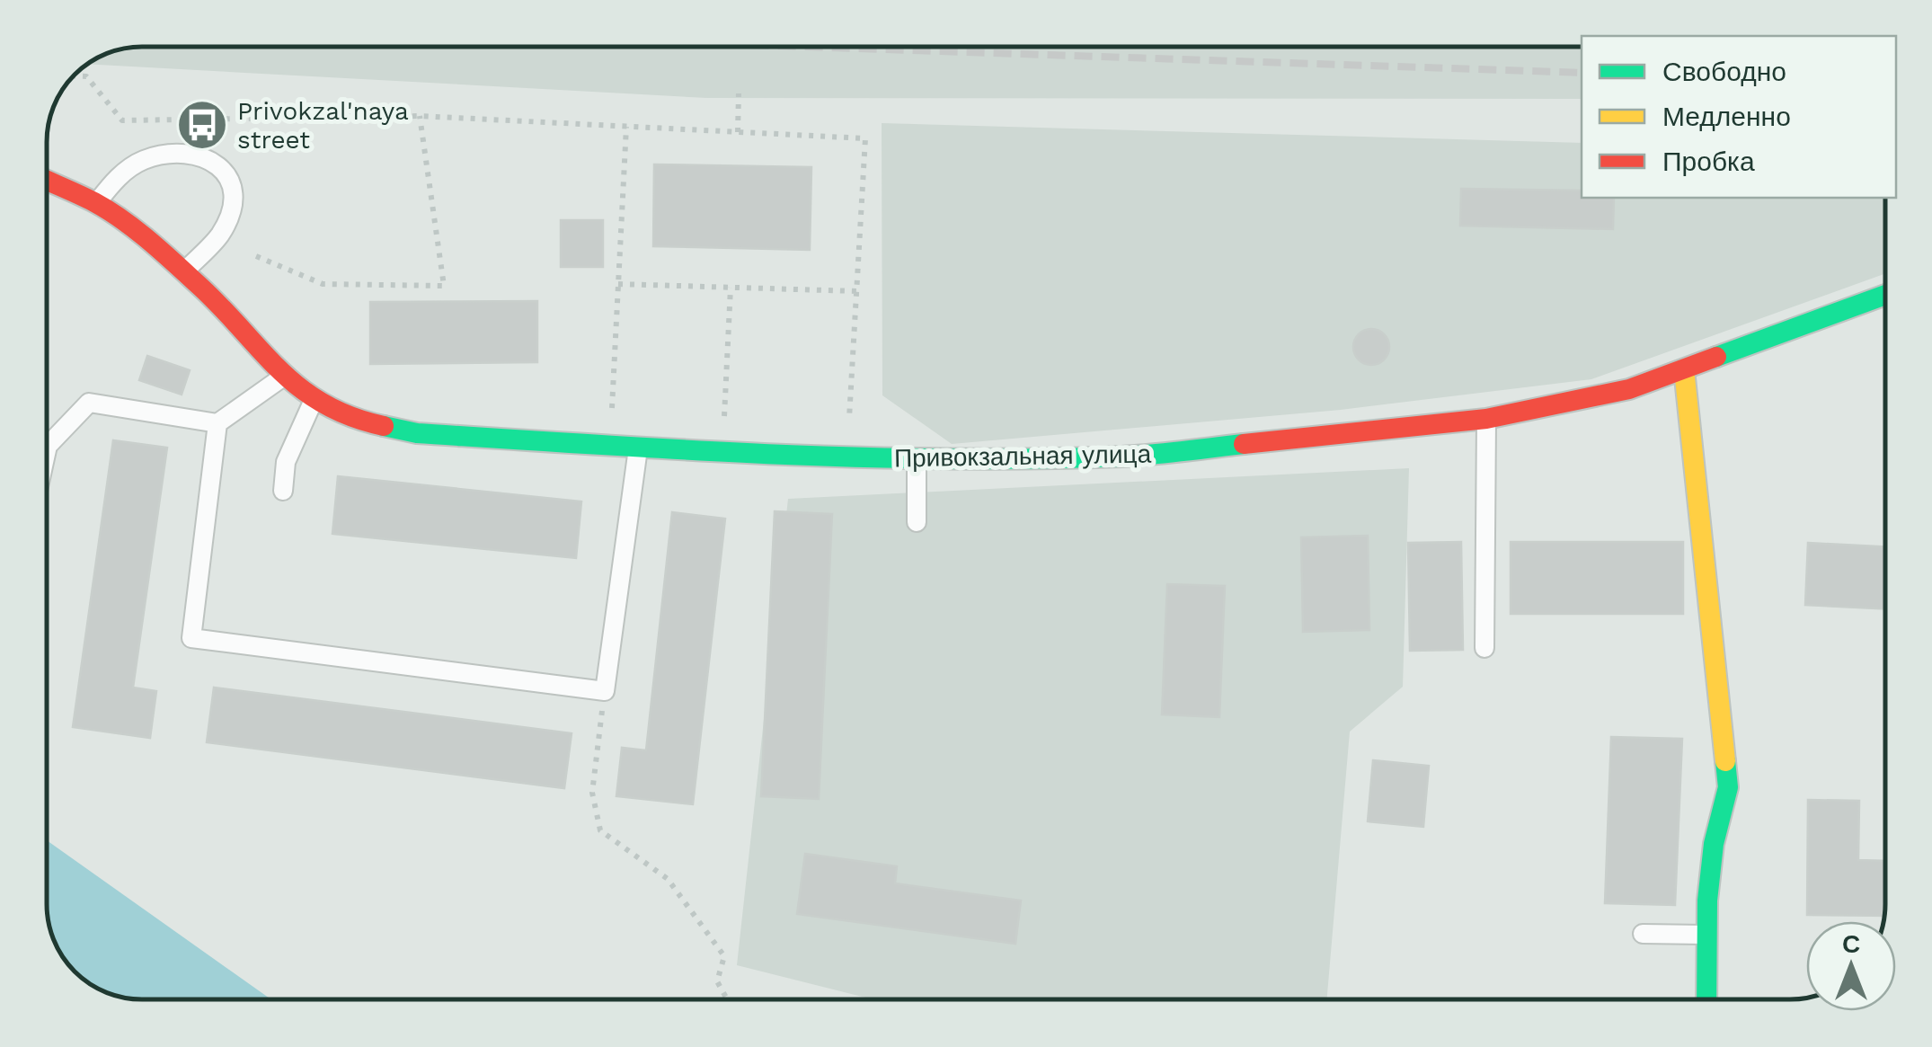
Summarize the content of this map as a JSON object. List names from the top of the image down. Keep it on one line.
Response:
{"streets":{"main road":["Привокзальная улица"]},"places":{"bus stop":["Privokzal'naya street"]},"legend":["Свободно","Медленно","Пробка"],"north":"top"}
